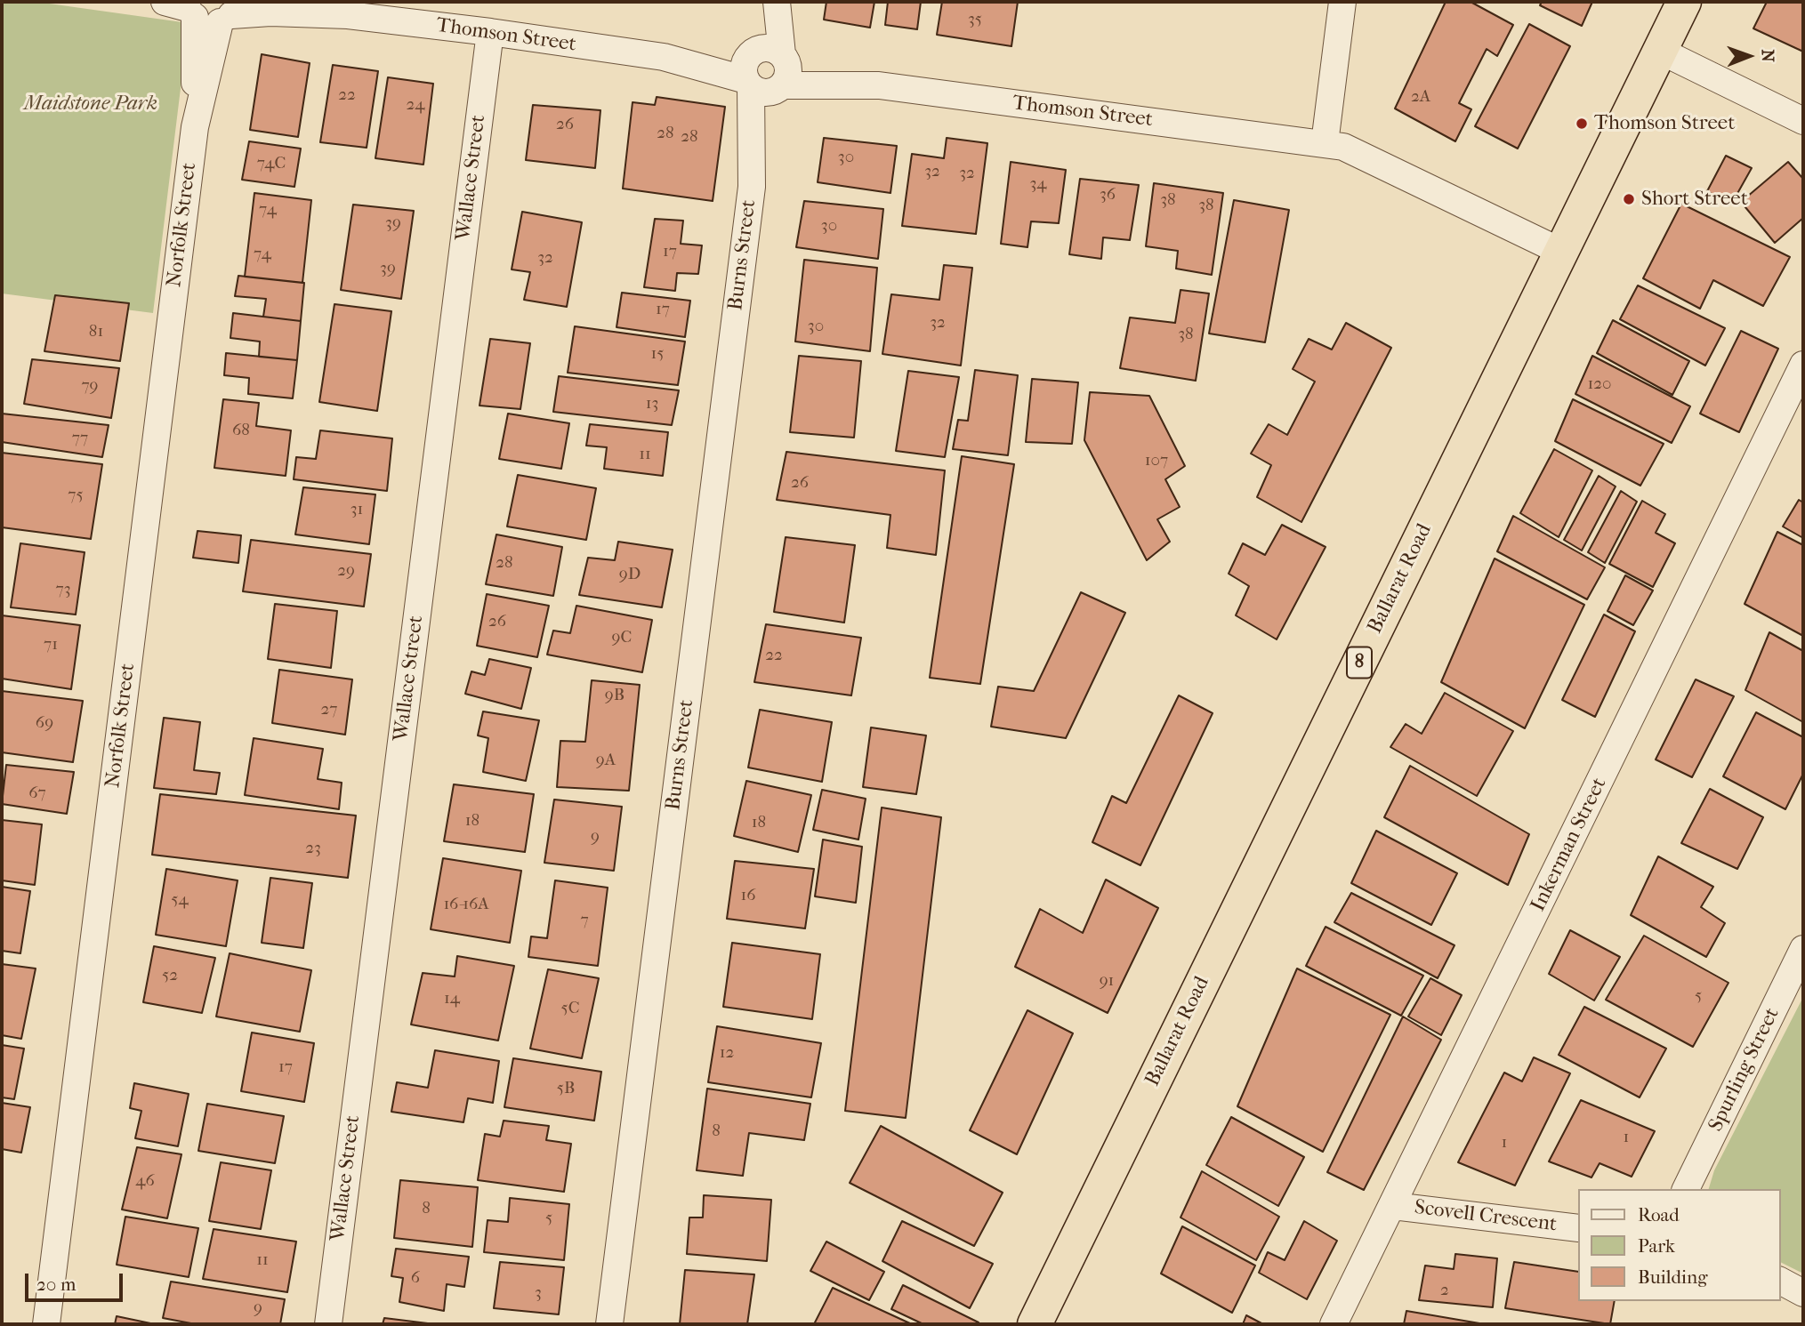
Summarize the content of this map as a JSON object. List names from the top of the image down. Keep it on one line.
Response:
{"streets":{"highway":["Ballarat Road","8"],"street":["Thomson Street","Wallace Street","Norfolk Street","Burns Street","Inkerman Street","Spurling Street","Scovell Crescent"]},"crossings":[["Thomson Street","Wallace Street"],["Thomson Street","Norfolk Street"],["Thomson Street","Burns Street"],["Thomson Street","Ballarat Road"],["Inkerman Street","Scovell Crescent"]],"parks":["Maidstone Park"],"places":["Thomson Street","Short Street"],"house_numbers":["35","22","2A","24","26","28","28","30","74C","32","32","34","36","38","38","74","39","30","17","74","32","39","17","32","30","81","38","15","120","79","13","68","77","11","107","26","75","31","28","29","9D","73","26","9C","71","22","9B","27","69","9A","67","18","18","9","23","16","54","16-16A","7","52","91","5","14","5C","12","17","5B","8","1","1","46","8","5","11","6","2","3","9"],"legend":["Road","Park","Building"],"scale_bar":"20 m","north":"right"}
